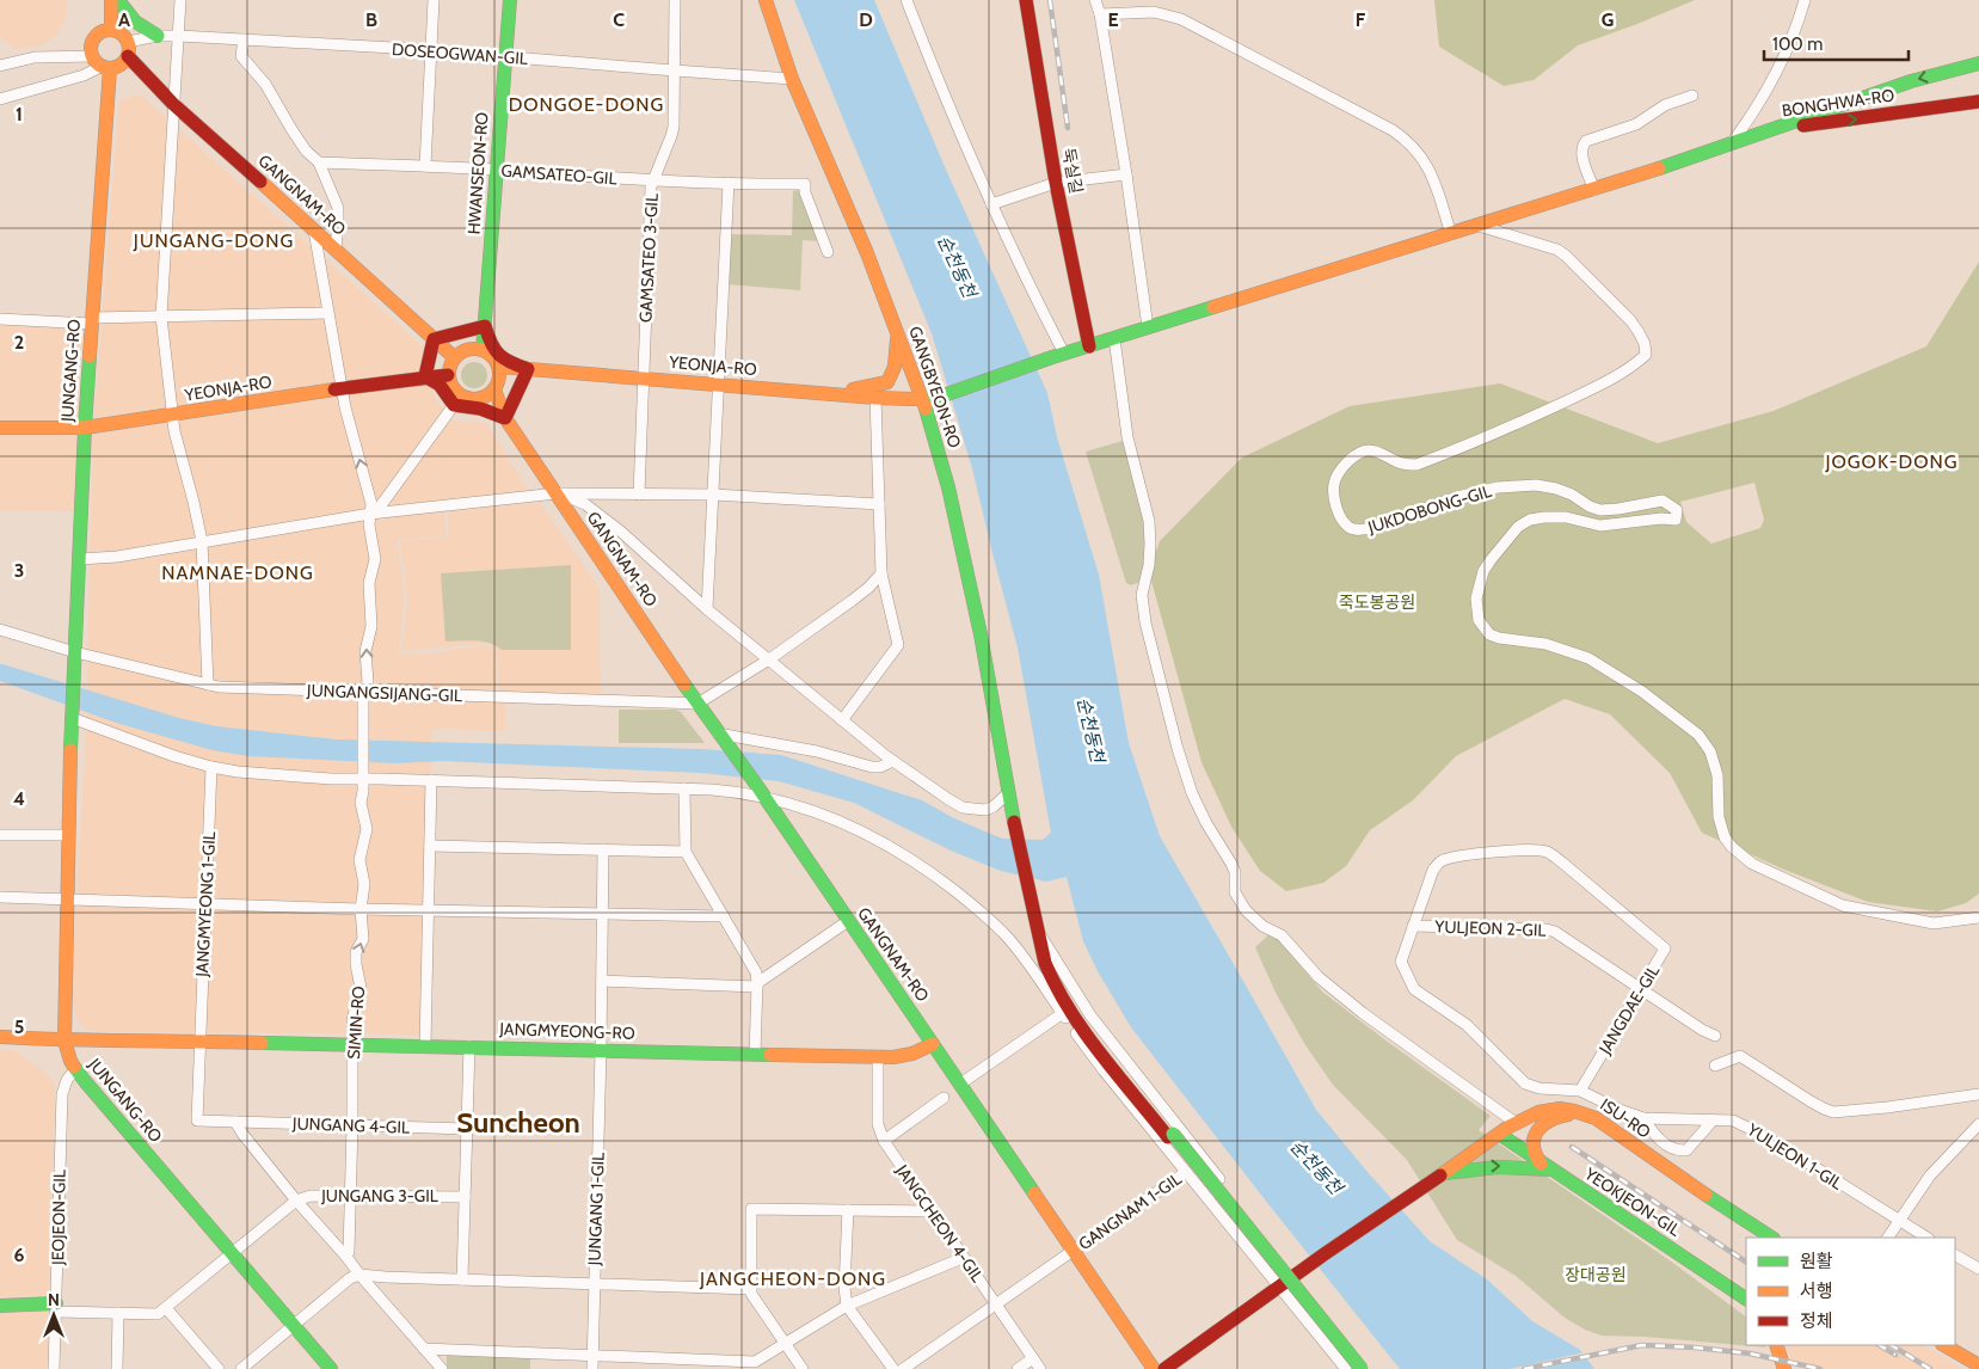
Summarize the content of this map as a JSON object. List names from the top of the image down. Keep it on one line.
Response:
{"streets":{"main road":["BONGHWA-RO","둑실길","HWANSEON-RO","GANGNAM-RO","YEONJA-RO","JUNGANG-RO","GANGBYEON-RO","JANGMYEONG-RO","ISU-RO","YEOKJEON-GIL"],"street":["DOSEOGWAN-GIL","GAMSATEO-GIL","GAMSATEO 3-GIL","JUKDOBONG-GIL","JUNGANGSIJANG-GIL","JANGMYEONG 1-GIL","YULJEON 2-GIL","JANGDAE-GIL","SIMIN-RO","JUNGANG 4-GIL","YULJEON 1-GIL","JUNGANG 3-GIL","JUNGANG 1-GIL","GANGNAM 1-GIL","JEOJEON-GIL","JANGCHEON 4-GIL"]},"crossings":[["DOSEOGWAN-GIL","HWANSEON-RO"],["DOSEOGWAN-GIL","GANGNAM-RO"],["DOSEOGWAN-GIL","GAMSATEO 3-GIL"],["DOSEOGWAN-GIL","JUNGANG-RO"],["DOSEOGWAN-GIL","GANGBYEON-RO"],["HWANSEON-RO","GAMSATEO-GIL"],["HWANSEON-RO","GANGNAM-RO"],["HWANSEON-RO","YEONJA-RO"],["GAMSATEO-GIL","GAMSATEO 3-GIL"],["GANGNAM-RO","YEONJA-RO"],["GANGNAM-RO","JUNGANG-RO"],["GANGNAM-RO","JUNGANGSIJANG-GIL"],["GANGNAM-RO","SIMIN-RO"],["GANGNAM-RO","JANGMYEONG-RO"],["GANGNAM-RO","GANGNAM 1-GIL"],["GAMSATEO 3-GIL","YEONJA-RO"],["YEONJA-RO","JUNGANG-RO"],["YEONJA-RO","GANGBYEON-RO"],["YEONJA-RO","SIMIN-RO"],["JUNGANG-RO","JUNGANGSIJANG-GIL"],["JUNGANG-RO","JANGMYEONG-RO"],["JUNGANG-RO","JUNGANG 3-GIL"],["JUNGANG-RO","JEOJEON-GIL"],["JUNGANGSIJANG-GIL","SIMIN-RO"],["JANGMYEONG 1-GIL","JANGMYEONG-RO"],["JANGMYEONG 1-GIL","JUNGANG 4-GIL"],["YULJEON 2-GIL","JANGDAE-GIL"],["JANGDAE-GIL","YULJEON 1-GIL"],["SIMIN-RO","JANGMYEONG-RO"],["SIMIN-RO","JUNGANG 4-GIL"],["SIMIN-RO","JUNGANG 3-GIL"],["JANGMYEONG-RO","JUNGANG 4-GIL"],["JANGMYEONG-RO","JUNGANG 1-GIL"],["JANGMYEONG-RO","JANGCHEON 4-GIL"],["ISU-RO","YEOKJEON-GIL"]],"districts":["DONGOE-DONG","JUNGANG-DONG","JOGOK-DONG","NAMNAE-DONG","Suncheon","JANGCHEON-DONG"],"water":["순천동천"],"parks":["죽도봉공원","장대공원"],"legend":["원활","서행","정체"],"scale_bar":"100 m","north":"top","grid":{"columns":["A","B","C","D","E","F","G"],"rows":["1","2","3","4","5","6"]}}
